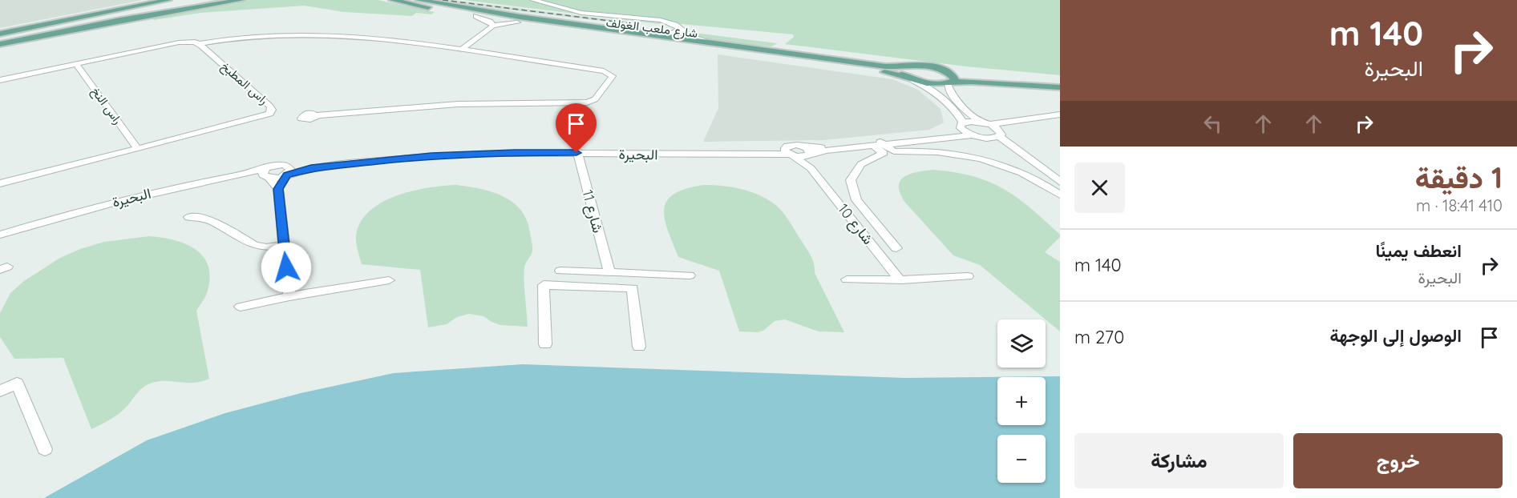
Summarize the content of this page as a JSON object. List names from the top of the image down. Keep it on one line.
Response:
{"streets":{"main road":["شارع ملعب الغولف"],"street":["راس المطبخ","راس النخ","البحيرة","شارع 11","شارع 10"]},"crossings":[["راس المطبخ","راس النخ"],["البحيرة","شارع 11"],["البحيرة","شارع 10"]],"page":{"turn":["140 m","البحيرة"],"heading":["1 دقيقة","410 m · 18:41"],"list":[{"name":"انعطف يمينًا","note":"البحيرة","value":"140 m"},{"name":"الوصول إلى الوجهة","value":"270 m"}],"map_buttons":["+","−"],"buttons":["خروج","مشاركة"]}}
